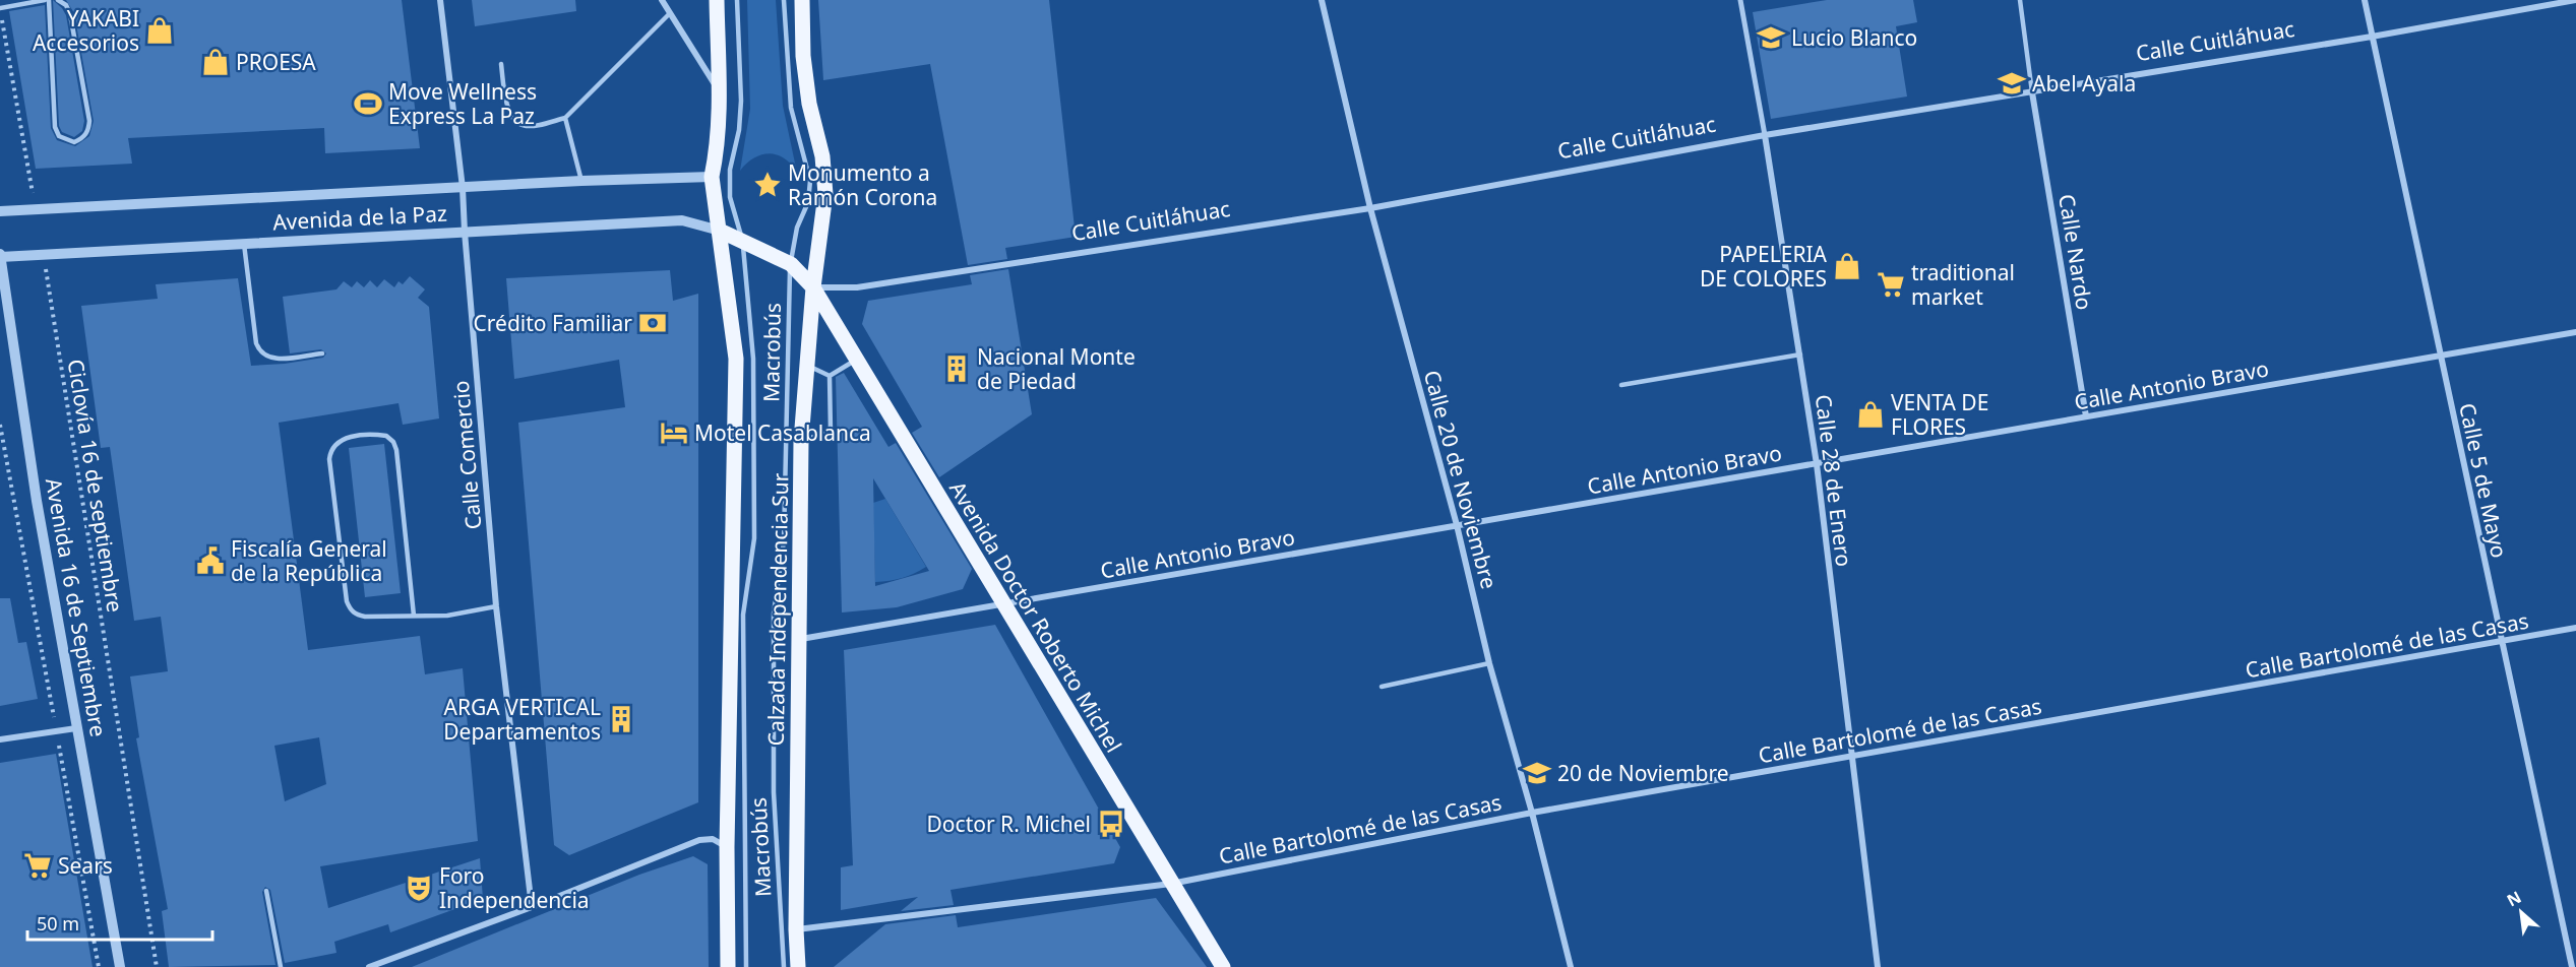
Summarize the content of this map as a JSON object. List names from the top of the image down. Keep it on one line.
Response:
{"streets":{"main road":["Calzada Independencia Sur","Avenida Doctor Roberto Michel"],"street":["Calle Cuitláhuac","Avenida de la Paz","Calle Nardo","Calle Antonio Bravo","Calle Comercio","Calle 20 de Noviembre","Calle 28 de Enero","Calle 5 de Mayo","Avenida 16 de Septiembre","Calle Bartolomé de las Casas"],"lane":["Macrobús"],"path":["Ciclovía 16 de septiembre"]},"crossings":[["Calle Cuitláhuac","Calle Nardo"],["Calle Cuitláhuac","Calle 20 de Noviembre"],["Calle Cuitláhuac","Calle 28 de Enero"],["Calle Cuitláhuac","Calle 5 de Mayo"],["Calle Cuitláhuac","Calzada Independencia Sur"],["Calle Cuitláhuac","Avenida Doctor Roberto Michel"],["Avenida de la Paz","Calle Comercio"],["Avenida de la Paz","Ciclovía 16 de septiembre"],["Avenida de la Paz","Avenida 16 de Septiembre"],["Calle Nardo","Calle Antonio Bravo"],["Calle Antonio Bravo","Calle 20 de Noviembre"],["Calle Antonio Bravo","Calle 28 de Enero"],["Calle Antonio Bravo","Calle 5 de Mayo"],["Calle Antonio Bravo","Calzada Independencia Sur"],["Calle Antonio Bravo","Avenida Doctor Roberto Michel"],["Calle 20 de Noviembre","Calle Bartolomé de las Casas"],["Calle 28 de Enero","Calle Bartolomé de las Casas"],["Calle 5 de Mayo","Calle Bartolomé de las Casas"],["Calzada Independencia Sur","Avenida Doctor Roberto Michel"],["Calzada Independencia Sur","Calle Bartolomé de las Casas"],["Avenida Doctor Roberto Michel","Calle Bartolomé de las Casas"]],"places":{"shop":["YAKABI Accesorios","PROESA","PAPELERIA DE COLORES","VENTA DE FLORES"],"school or university":["Lucio Blanco","Abel Ayala","20 de Noviembre"],"sports":["Move Wellness Express La Paz"],"place":["Monumento a Ramón Corona"],"supermarket":["traditional market","Sears"],"bank":["Crédito Familiar"],"building":["Nacional Monte de Piedad","ARGA VERTICAL Departamentos"],"hotel":["Motel Casablanca"],"public building":["Fiscalía General de la República"],"bus stop":["Doctor R. Michel"],"theatre":["Foro Independencia"]},"scale_bar":"50 m","north":"top left"}
